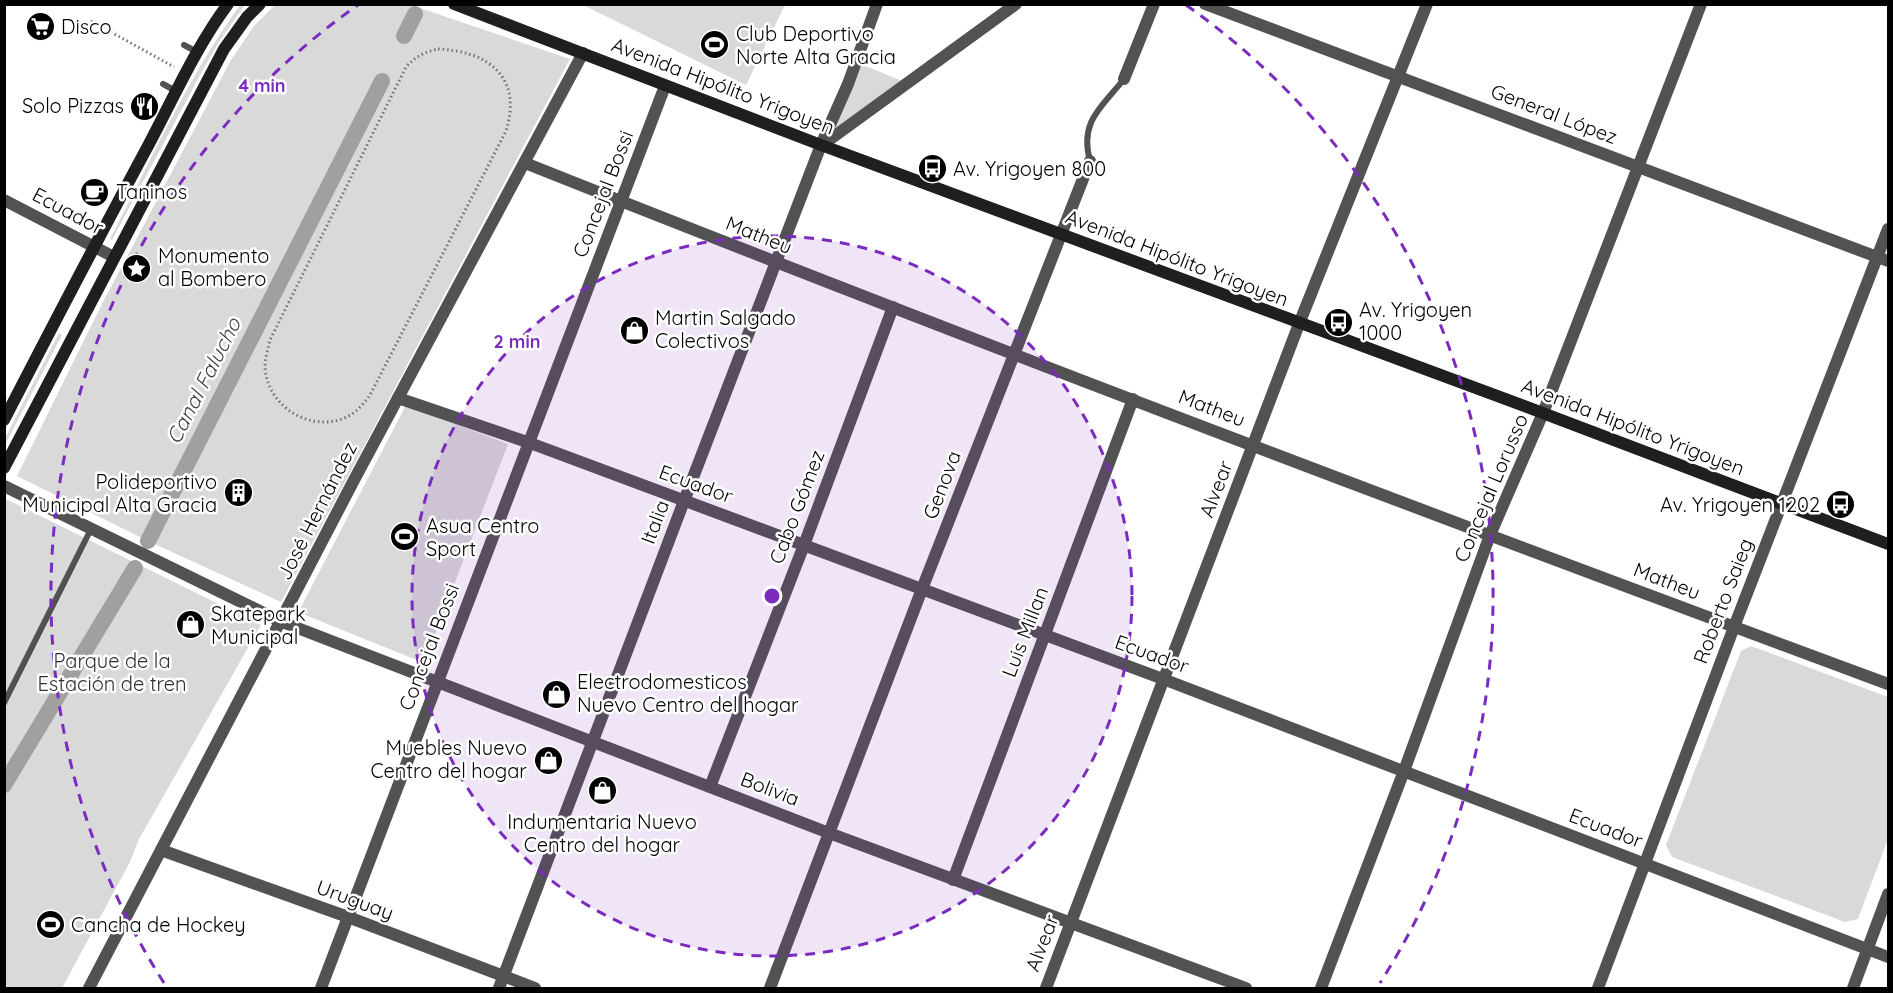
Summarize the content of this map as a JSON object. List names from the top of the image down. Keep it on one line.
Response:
{"streets":{"main road":["Avenida Hipólito Yrigoyen"],"street":["General López","Concejal Bossi","Ecuador","Matheu","Genova","Concejal Lorusso","Alvear","Cabo Gómez","José Hernández","Italia","Roberto Saieg","Luis Millan","Bolivia","Uruguay"]},"crossings":[["Avenida Hipólito Yrigoyen","Concejal Bossi"],["Avenida Hipólito Yrigoyen","Genova"],["Avenida Hipólito Yrigoyen","Concejal Lorusso"],["Avenida Hipólito Yrigoyen","Alvear"],["Avenida Hipólito Yrigoyen","José Hernández"],["Avenida Hipólito Yrigoyen","Italia"],["Avenida Hipólito Yrigoyen","Roberto Saieg"],["General López","Concejal Lorusso"],["General López","Alvear"],["General López","Roberto Saieg"],["Concejal Bossi","Ecuador"],["Concejal Bossi","Matheu"],["Concejal Bossi","Bolivia"],["Concejal Bossi","Uruguay"],["Ecuador","Genova"],["Ecuador","Concejal Lorusso"],["Ecuador","Alvear"],["Ecuador","Cabo Gómez"],["Ecuador","José Hernández"],["Ecuador","Italia"],["Ecuador","Roberto Saieg"],["Ecuador","Luis Millan"],["Matheu","Genova"],["Matheu","Concejal Lorusso"],["Matheu","Alvear"],["Matheu","Cabo Gómez"],["Matheu","José Hernández"],["Matheu","Italia"],["Matheu","Roberto Saieg"],["Matheu","Luis Millan"],["Genova","Bolivia"],["Alvear","Bolivia"],["Cabo Gómez","Bolivia"],["José Hernández","Bolivia"],["José Hernández","Uruguay"],["Italia","Bolivia"],["Italia","Uruguay"],["Luis Millan","Bolivia"]],"water":["Canal Falucho"],"parks":["Parque de la Estación de tren"],"places":{"supermarket":["Disco"],"sports":["Club Deportivo Norte Alta Gracia","Asua Centro Sport","Cancha de Hockey"],"restaurant":["Solo Pizzas"],"bus stop":["Av. Yrigoyen 800","Av. Yrigoyen 1000","Av. Yrigoyen 1202"],"cafe":["Taninos"],"place":["Monumento al Bombero"],"shop":["Martin Salgado Colectivos","Skatepark Municipal","Electrodomesticos Nuevo Centro del hogar","Muebles Nuevo Centro del hogar","Indumentaria Nuevo Centro del hogar"],"building":["Polideportivo Municipal Alta Gracia"]},"rings":["4 min","2 min"]}
